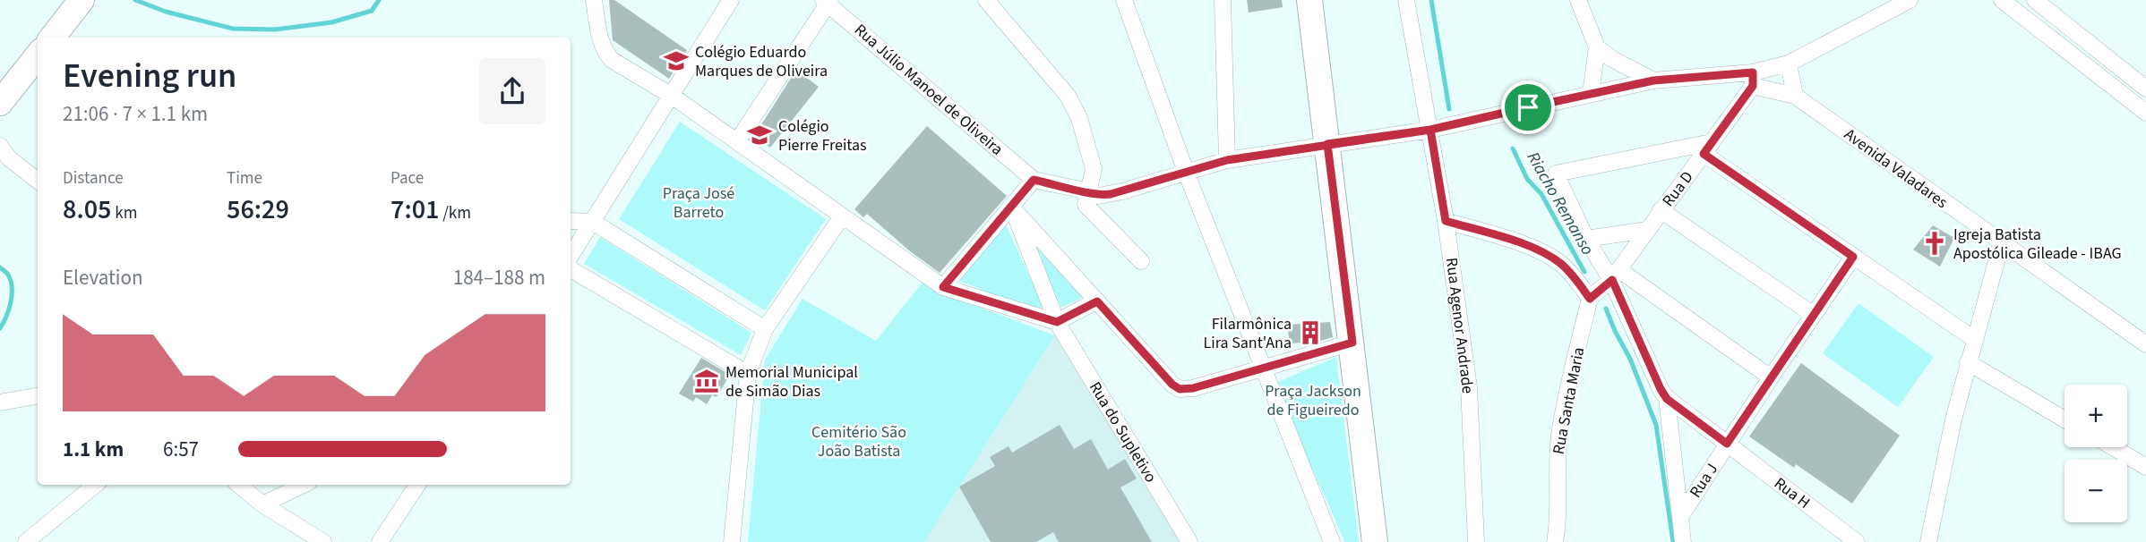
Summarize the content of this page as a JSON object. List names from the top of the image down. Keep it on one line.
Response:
{"streets":{"street":["Rua Júlio Manoel de Oliveira","Avenida Valadares","Rua D","Rua Agenor Andrade","Rua Santa Maria","Rua do Supletivo","Rua J","Rua H"]},"crossings":[["Rua D","Rua Santa Maria"],["Rua J","Rua H"]],"water":["Riacho Remanso"],"parks":["Praça José Barreto","Praça Jackson de Figueiredo","Cemitério São João Batista"],"places":{"school or university":["Colégio Eduardo Marques de Oliveira","Colégio Pierre Freitas"],"church":["Igreja Batista Apostólica Gileade - IBAG"],"building":["Filarmônica Lira Sant'Ana"],"museum":["Memorial Municipal de Simão Dias"]},"page":{"heading":["Evening run","21:06 · 7 × 1.1 km"],"stats":[["Distance","8.05 km"],["Time","56:29"],["Pace","7:01 /km"]],"chart":["Elevation","184–188 m"],"map_buttons":["+","−"],"list":[{"name":"1.1 km","note":"6:57"}]}}
